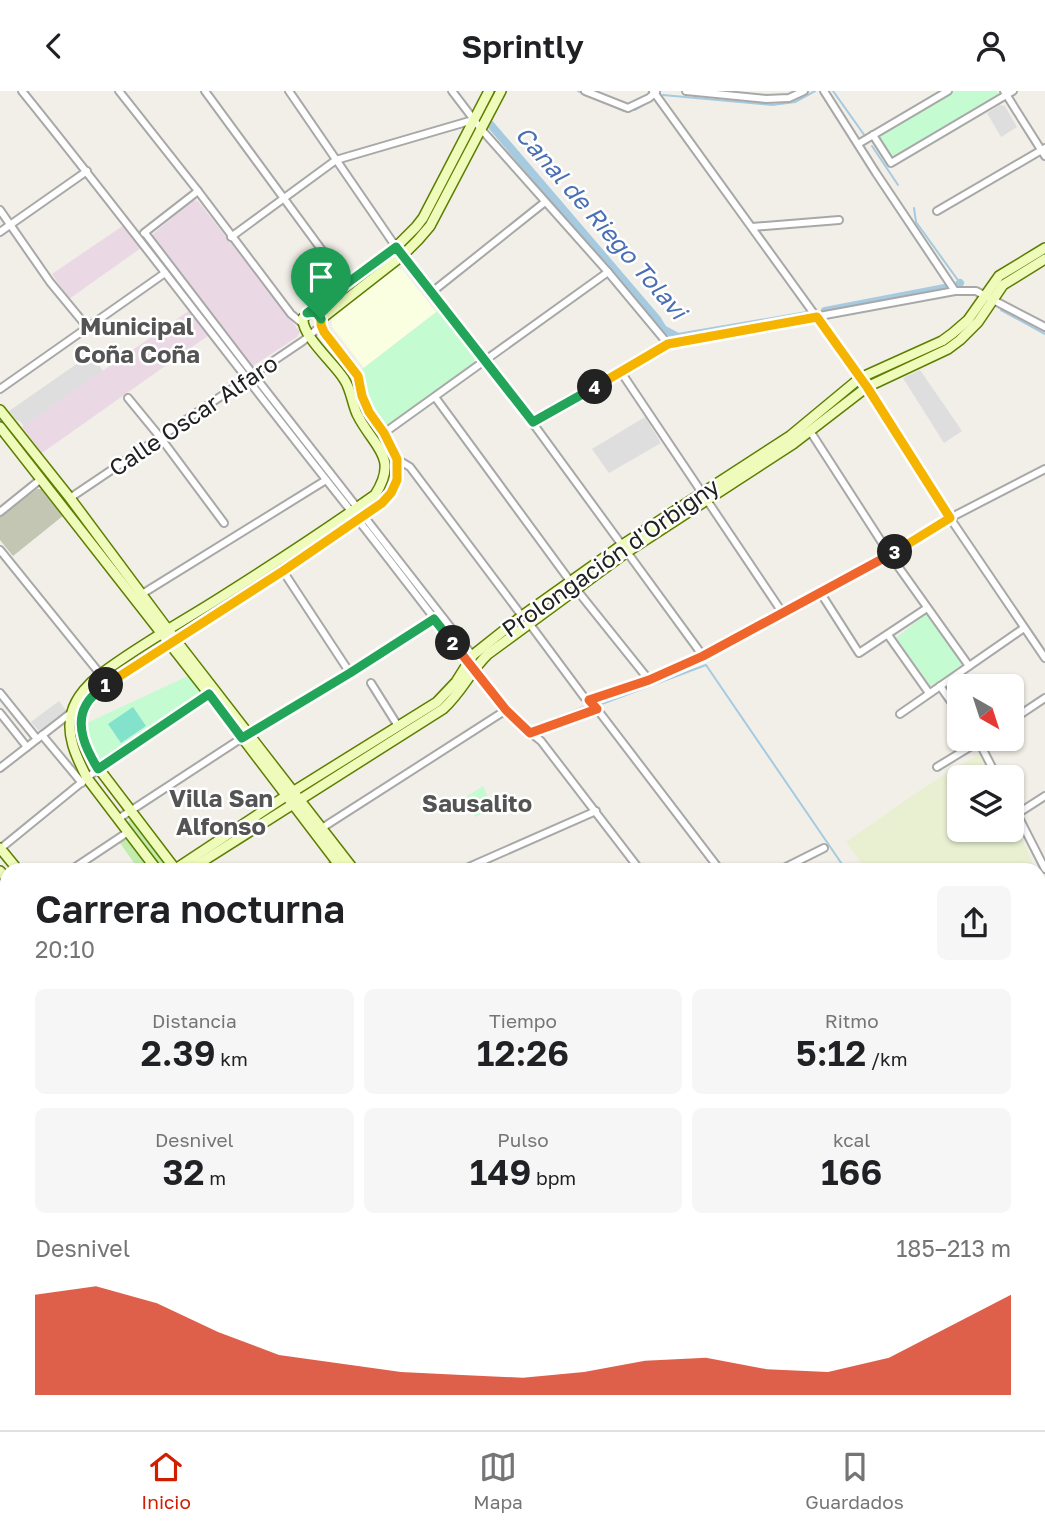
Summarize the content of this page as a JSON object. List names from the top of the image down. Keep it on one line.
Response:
{"streets":{"main road":["Calle Oscar Alfaro","Prolongación d'Orbigny"]},"districts":["Municipal Coña Coña","Villa San Alfonso","Sausalito"],"water":["Canal de Riego Tolavi"],"north":"bottom right","page":{"header":"Sprintly","pins":["4","3","2","1"],"heading":["Carrera nocturna","20:10"],"stats":[["Distancia","2.39 km"],["Tiempo","12:26"],["Ritmo","5:12 /km"],["Desnivel","32 m"],["Pulso","149 bpm"],["kcal","166"]],"chart":["Desnivel","185–213 m"],"tabs":["Inicio","Mapa","Guardados"]}}
